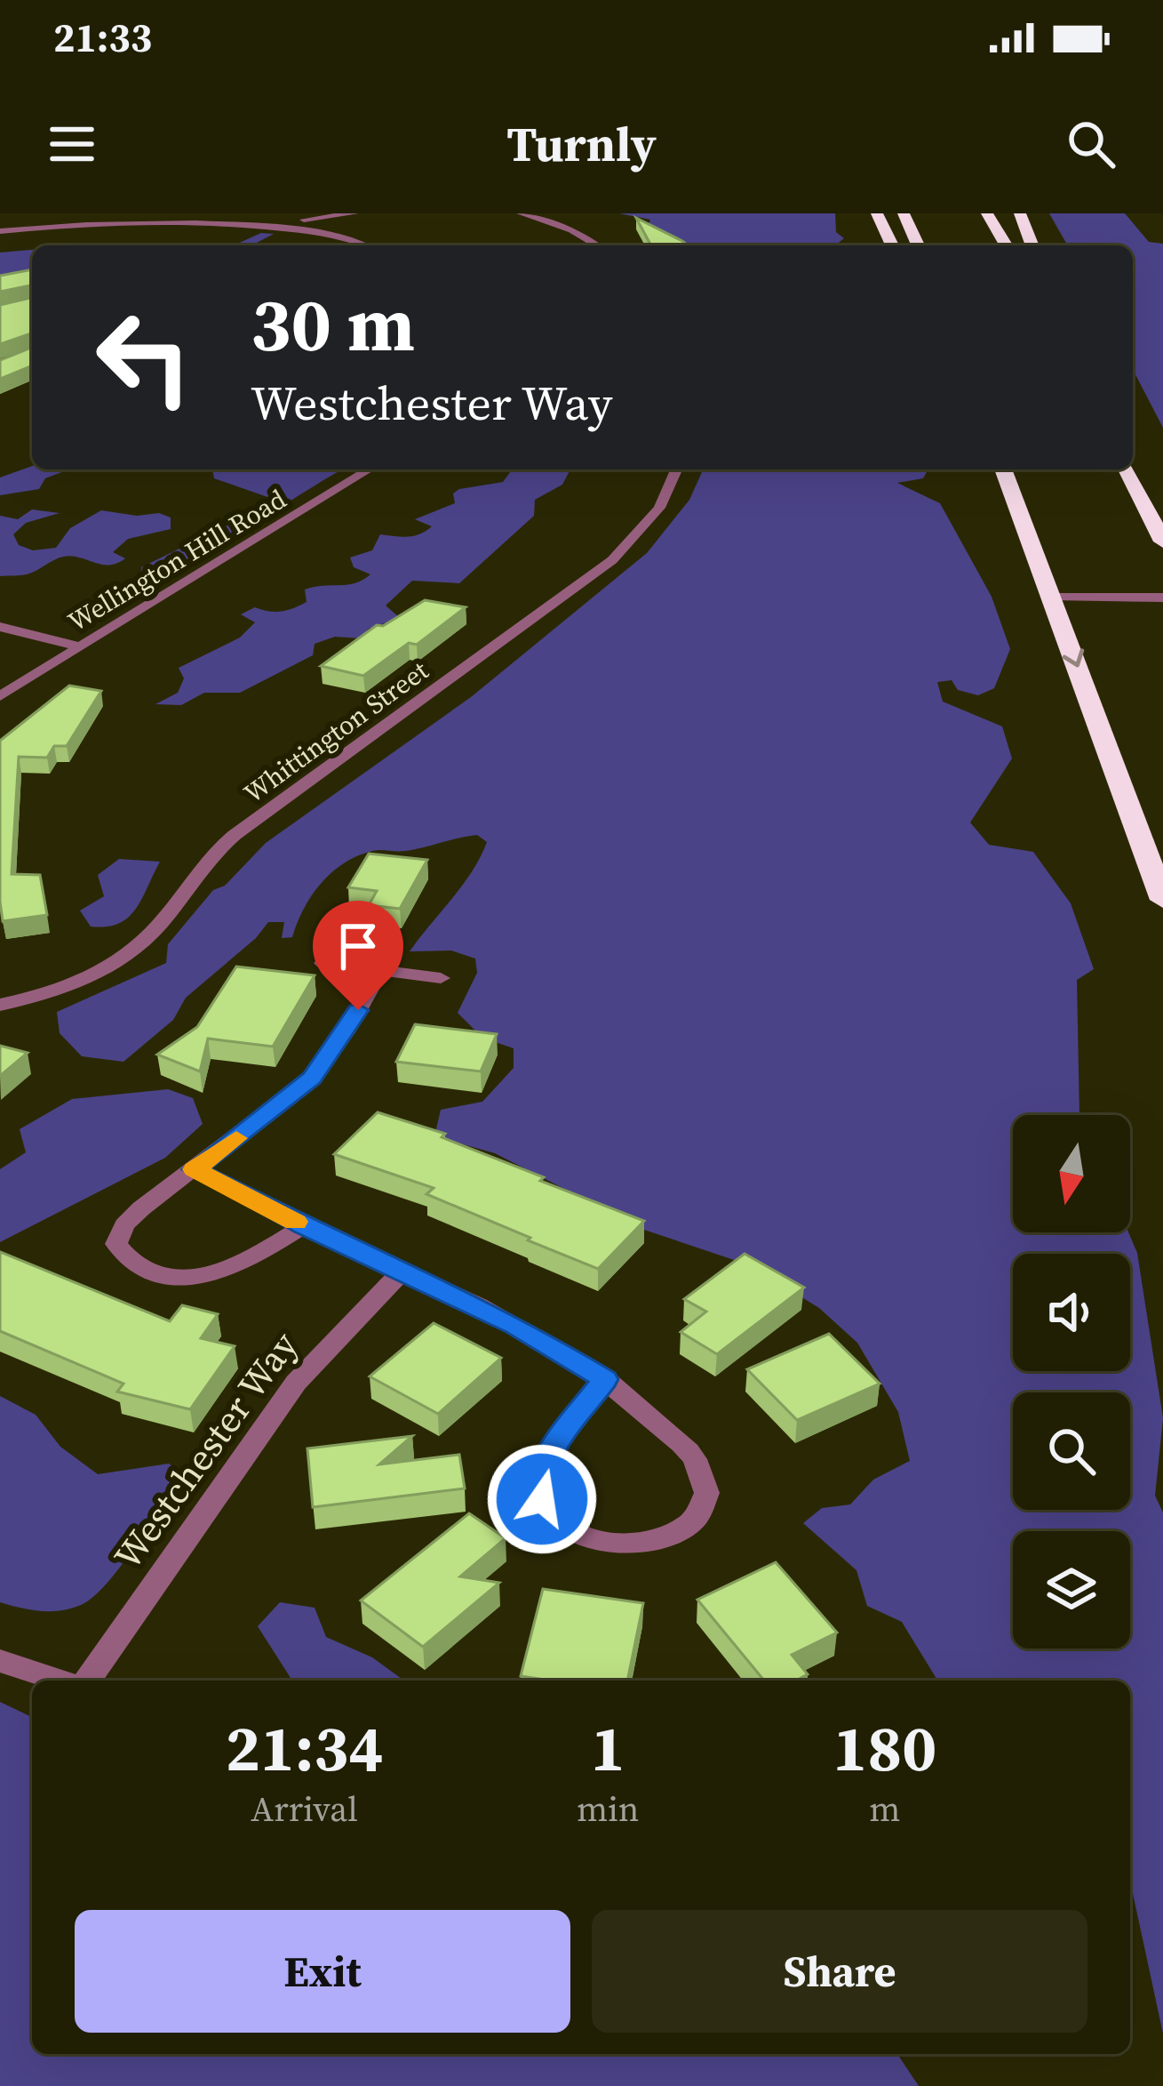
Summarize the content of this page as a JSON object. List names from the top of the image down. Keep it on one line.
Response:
{"streets":{"street":["Wellington Hill Road","Whittington Street","Westchester Way"]},"north":"bottom","page":{"status":"21:33","header":"Turnly","turn":["30 m","Westchester Way"],"eta":["21:34","Arrival","1","min","180","m"],"buttons":["Exit","Share"]}}
